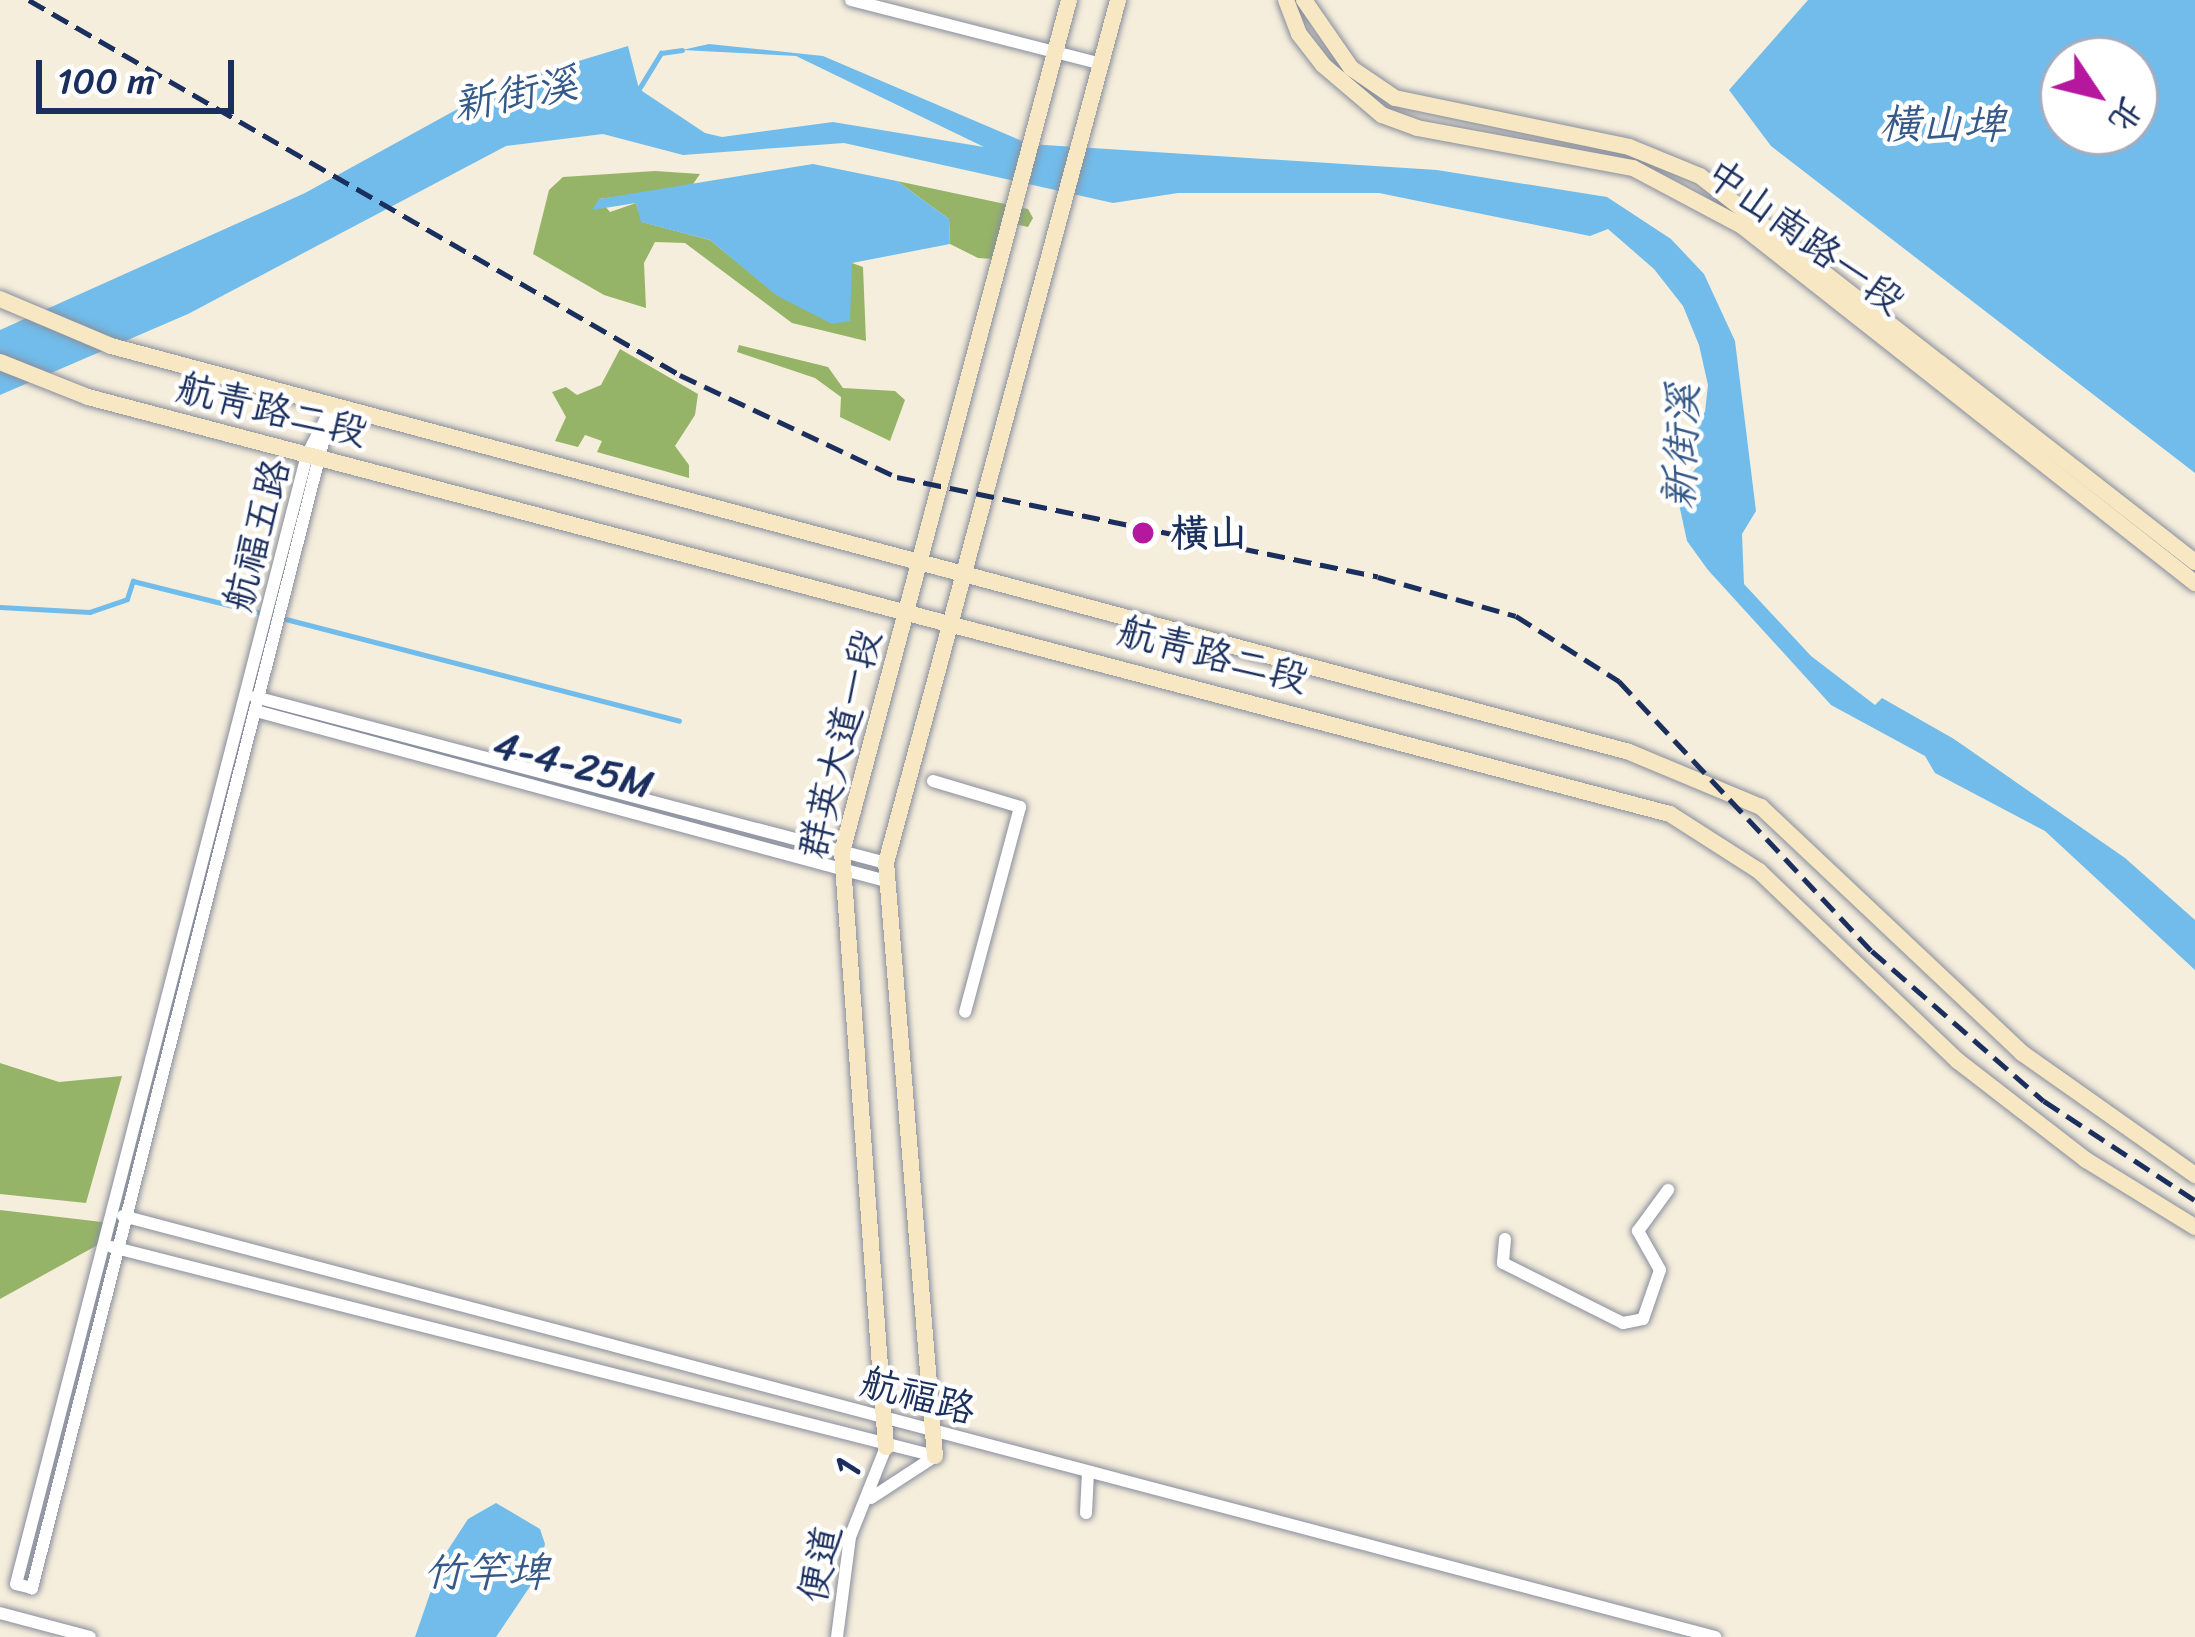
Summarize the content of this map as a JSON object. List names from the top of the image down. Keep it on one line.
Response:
{"streets":{"street":["中山南路一段","航青路二段","航福五路","群英大道一段","4-4-25M","航福路","1","便道"]},"crossings":[["航青路二段","航福五路"],["航青路二段","群英大道一段"],["航福五路","4-4-25M"],["航福五路","航福路"],["群英大道一段","4-4-25M"],["群英大道一段","航福路"],["群英大道一段","1"],["航福路","1"],["1","便道"]],"water":["新街溪","橫山埤","竹竿埤"],"places":["橫山"],"scale_bar":"100 m","north":"bottom right"}
